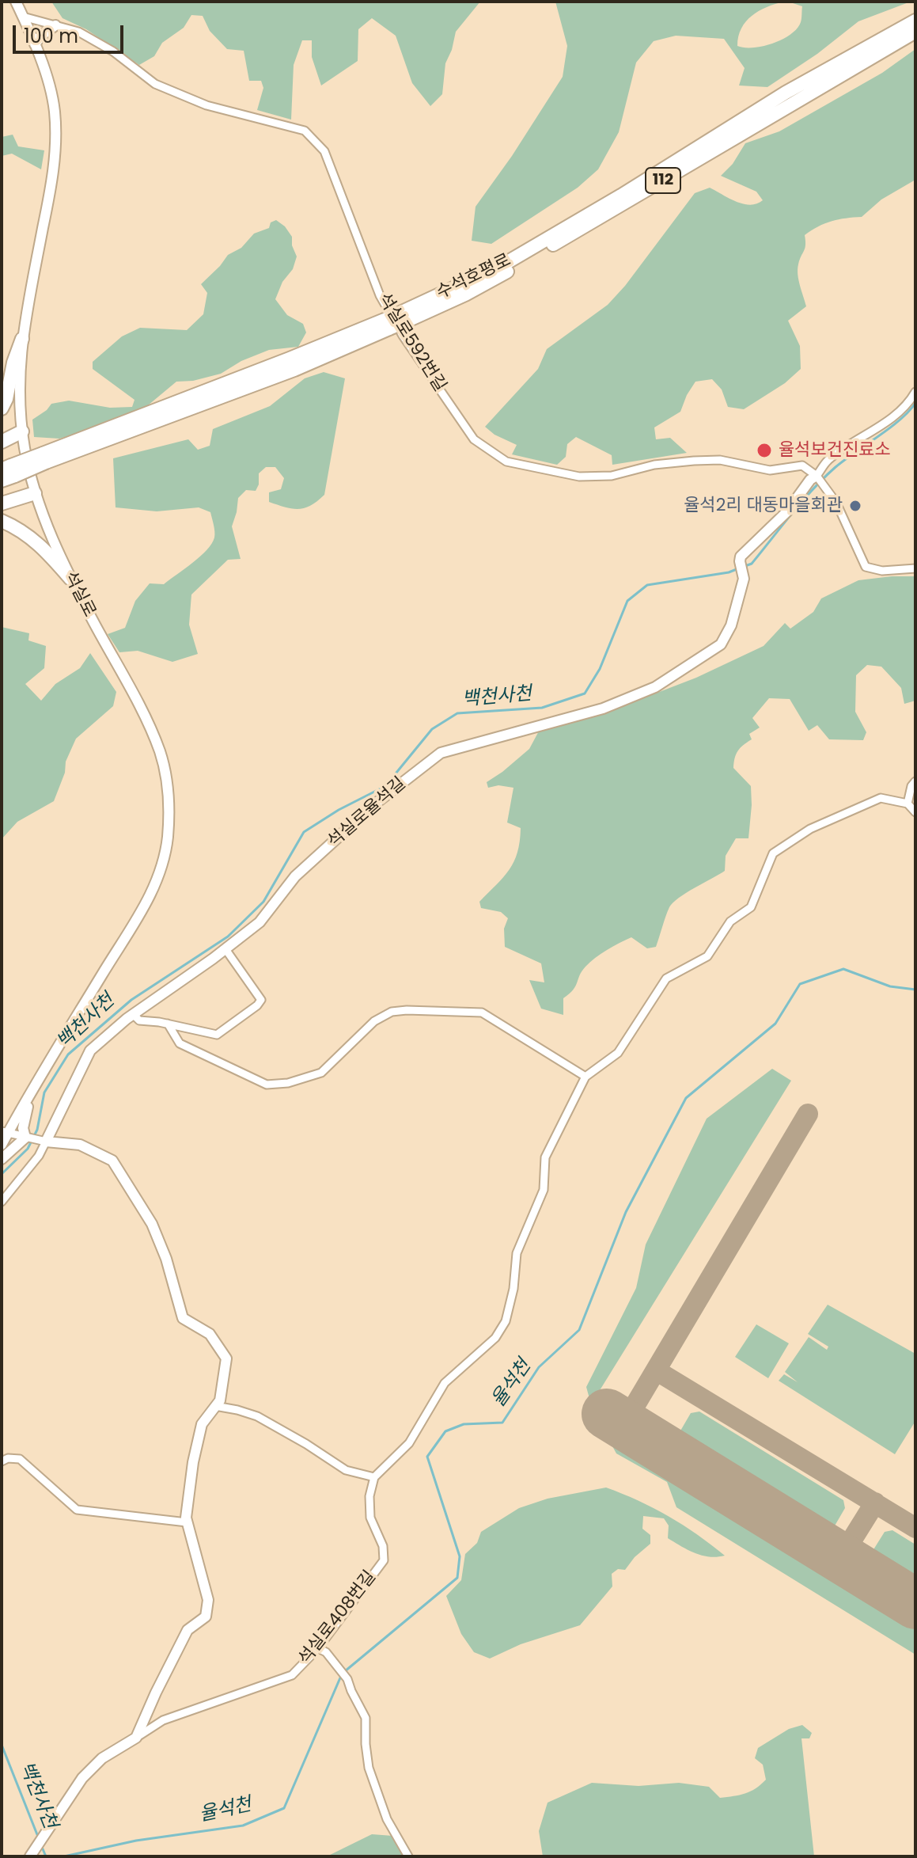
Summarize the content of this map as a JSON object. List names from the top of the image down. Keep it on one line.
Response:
{"streets":{"highway":["112","수석호평로"],"street":["석실로592번길","석실로","석실로율석길","석실로408번길"]},"crossings":[["석실로592번길","석실로"],["석실로592번길","석실로율석길"]],"water":["백천사천","율석천"],"places":["율석보건진료소","율석2리 대동마을회관"],"scale_bar":"100 m"}
